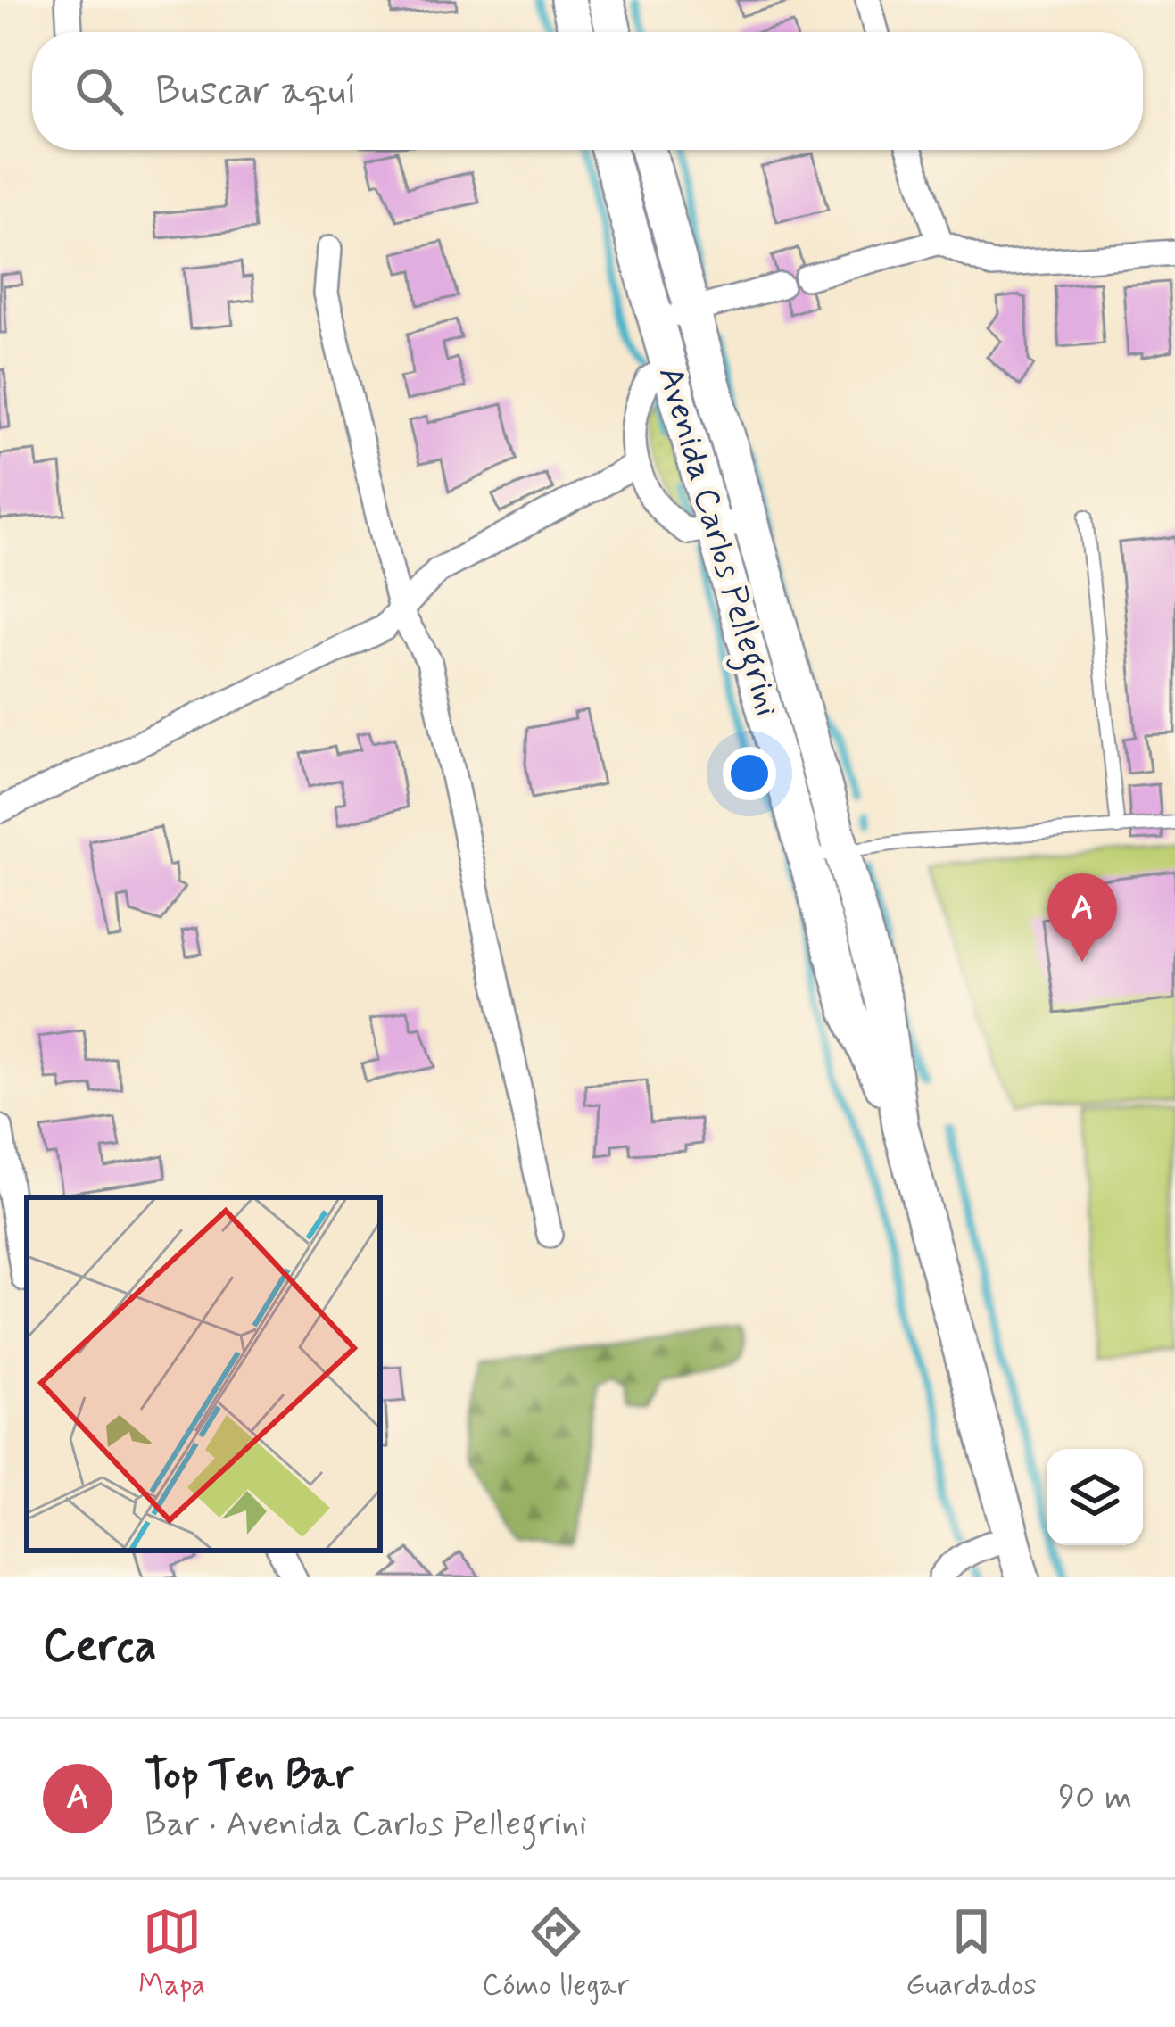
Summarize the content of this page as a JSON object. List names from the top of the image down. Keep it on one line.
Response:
{"streets":{"main road":["Avenida Carlos Pellegrini"]},"page":{"search":"Buscar aquí","pins":"A","heading":"Cerca","list":[{"mark":"A","name":"Top Ten Bar","note":"Bar · Avenida Carlos Pellegrini","value":"90 m"}],"nav":["Mapa","Cómo llegar","Guardados"]}}
